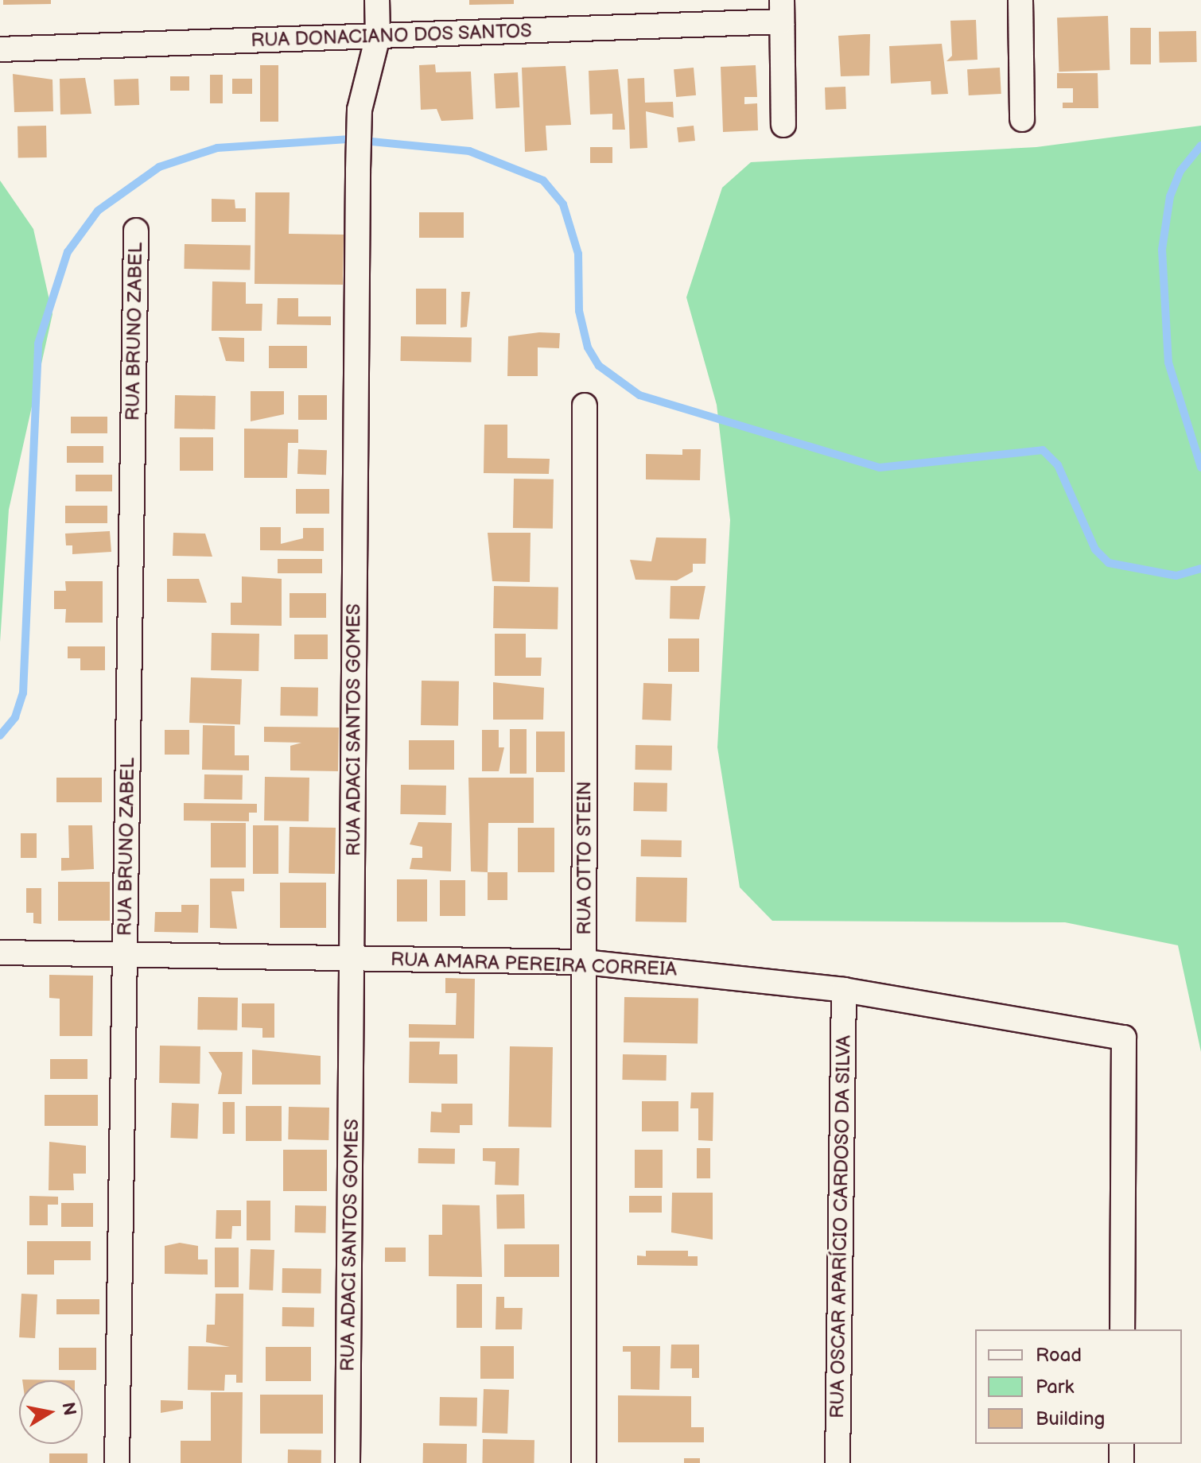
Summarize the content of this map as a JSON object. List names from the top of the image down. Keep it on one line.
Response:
{"streets":{"street":["RUA DONACIANO DOS SANTOS","RUA BRUNO ZABEL","RUA ADACI SANTOS GOMES","RUA OTTO STEIN","RUA AMARA PEREIRA CORREIA","RUA OSCAR APARÍCIO CARDOSO DA SILVA"]},"crossings":[["RUA DONACIANO DOS SANTOS","RUA ADACI SANTOS GOMES"],["RUA BRUNO ZABEL","RUA AMARA PEREIRA CORREIA"],["RUA ADACI SANTOS GOMES","RUA AMARA PEREIRA CORREIA"],["RUA OTTO STEIN","RUA AMARA PEREIRA CORREIA"],["RUA AMARA PEREIRA CORREIA","RUA OSCAR APARÍCIO CARDOSO DA SILVA"]],"legend":["Road","Park","Building"],"north":"right"}
